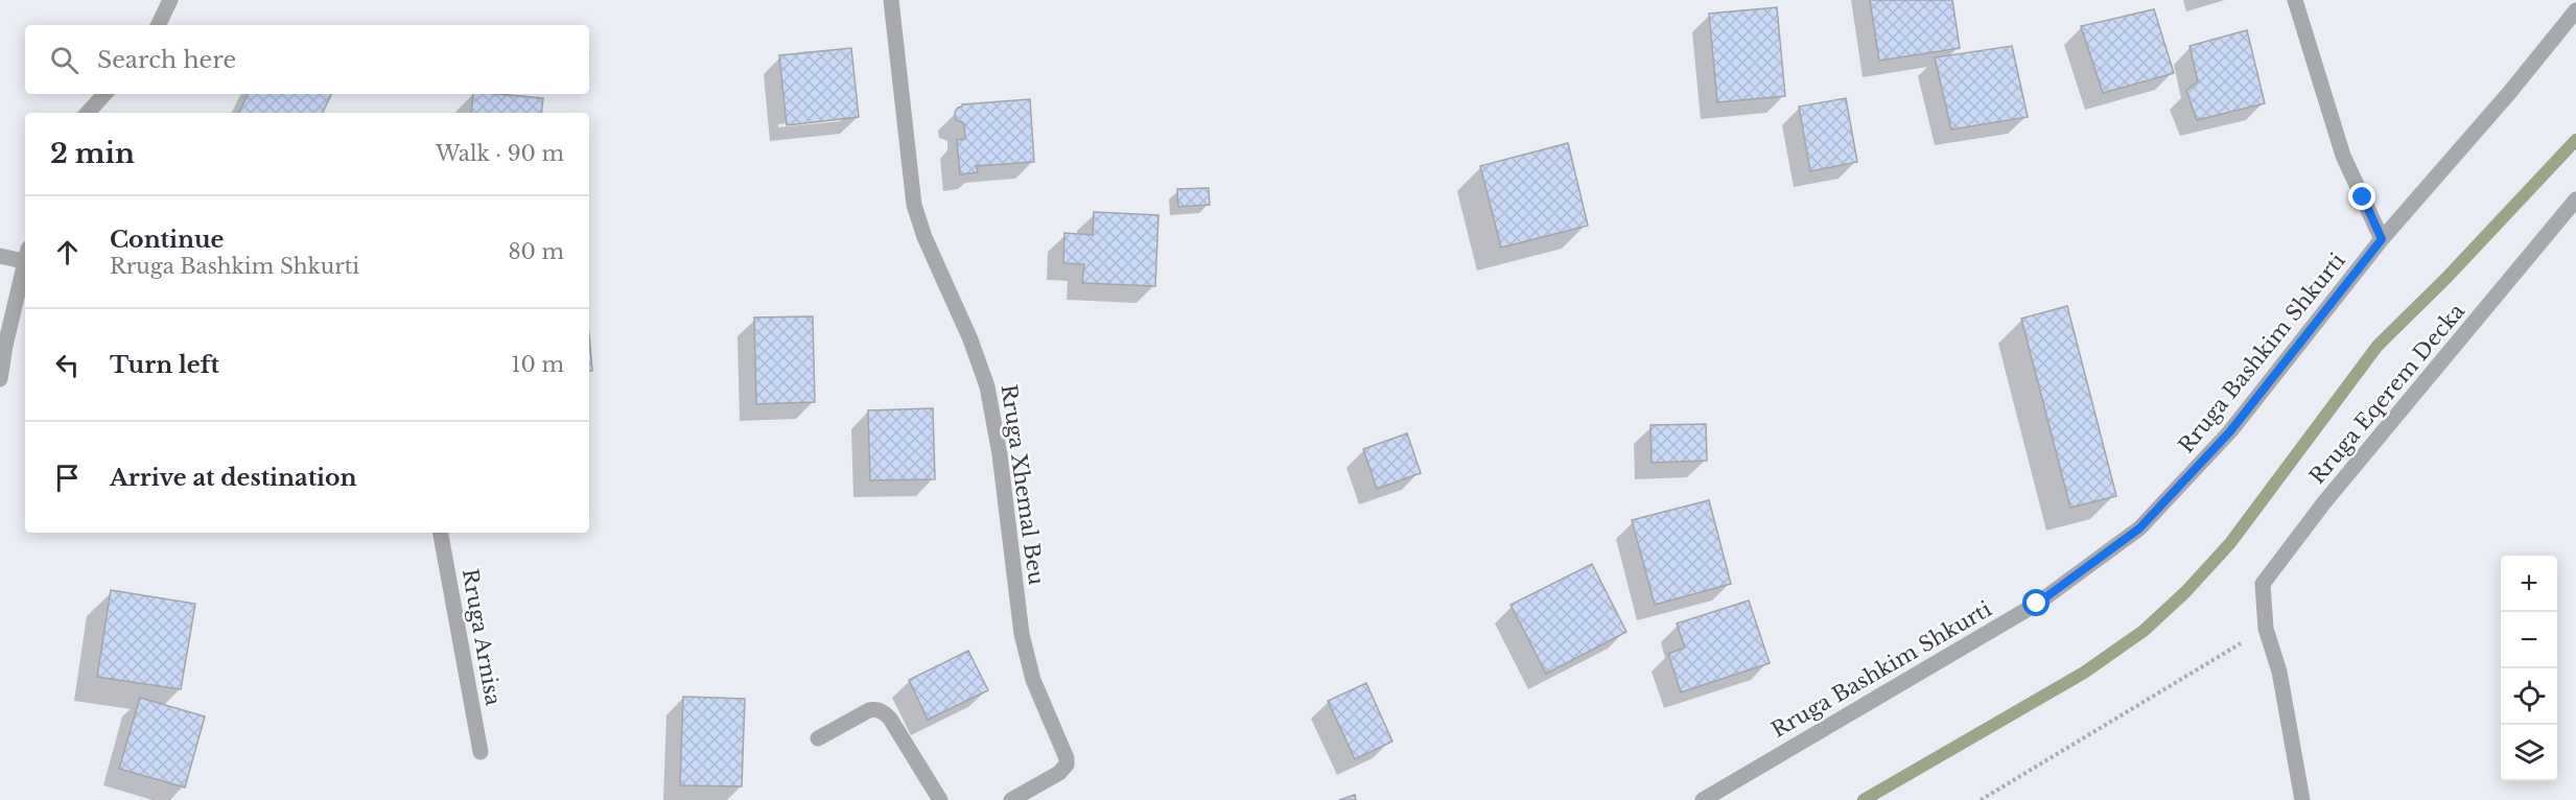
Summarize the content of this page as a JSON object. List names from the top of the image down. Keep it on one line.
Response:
{"streets":{"street":["Rruga Bashkim Shkurti","Rruga Eqerem Decka","Rruga Xhemal Beu","Rruga Arnisa"]},"page":{"search":"Search here","heading":["2 min","Walk · 90 m"],"list":[["Continue","Rruga Bashkim Shkurti","80 m"],["Turn left","10 m"],"Arrive at destination"],"map_buttons":["+","−"]}}
